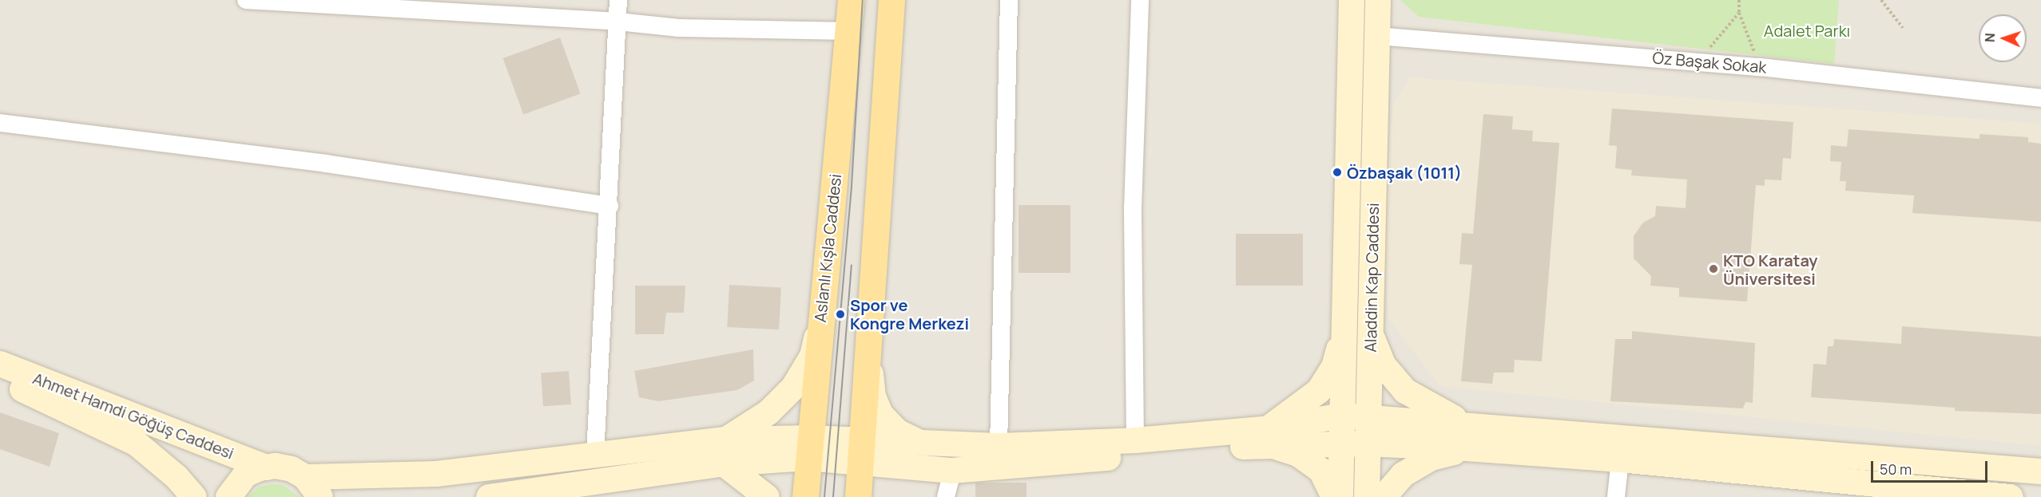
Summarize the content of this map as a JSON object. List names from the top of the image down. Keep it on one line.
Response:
{"streets":{"main road":["Aslanlı Kışla Caddesi"],"street":["Öz Başak Sokak","Aladdin Kap Caddesi","Ahmet Hamdi Göğüş Caddesi"]},"crossings":[["Öz Başak Sokak","Aladdin Kap Caddesi"]],"parks":["Adalet Parkı"],"places":["Özbaşak (1011)","KTO Karatay Üniversitesi","Spor ve Kongre Merkezi"],"scale_bar":"50 m","north":"left"}
